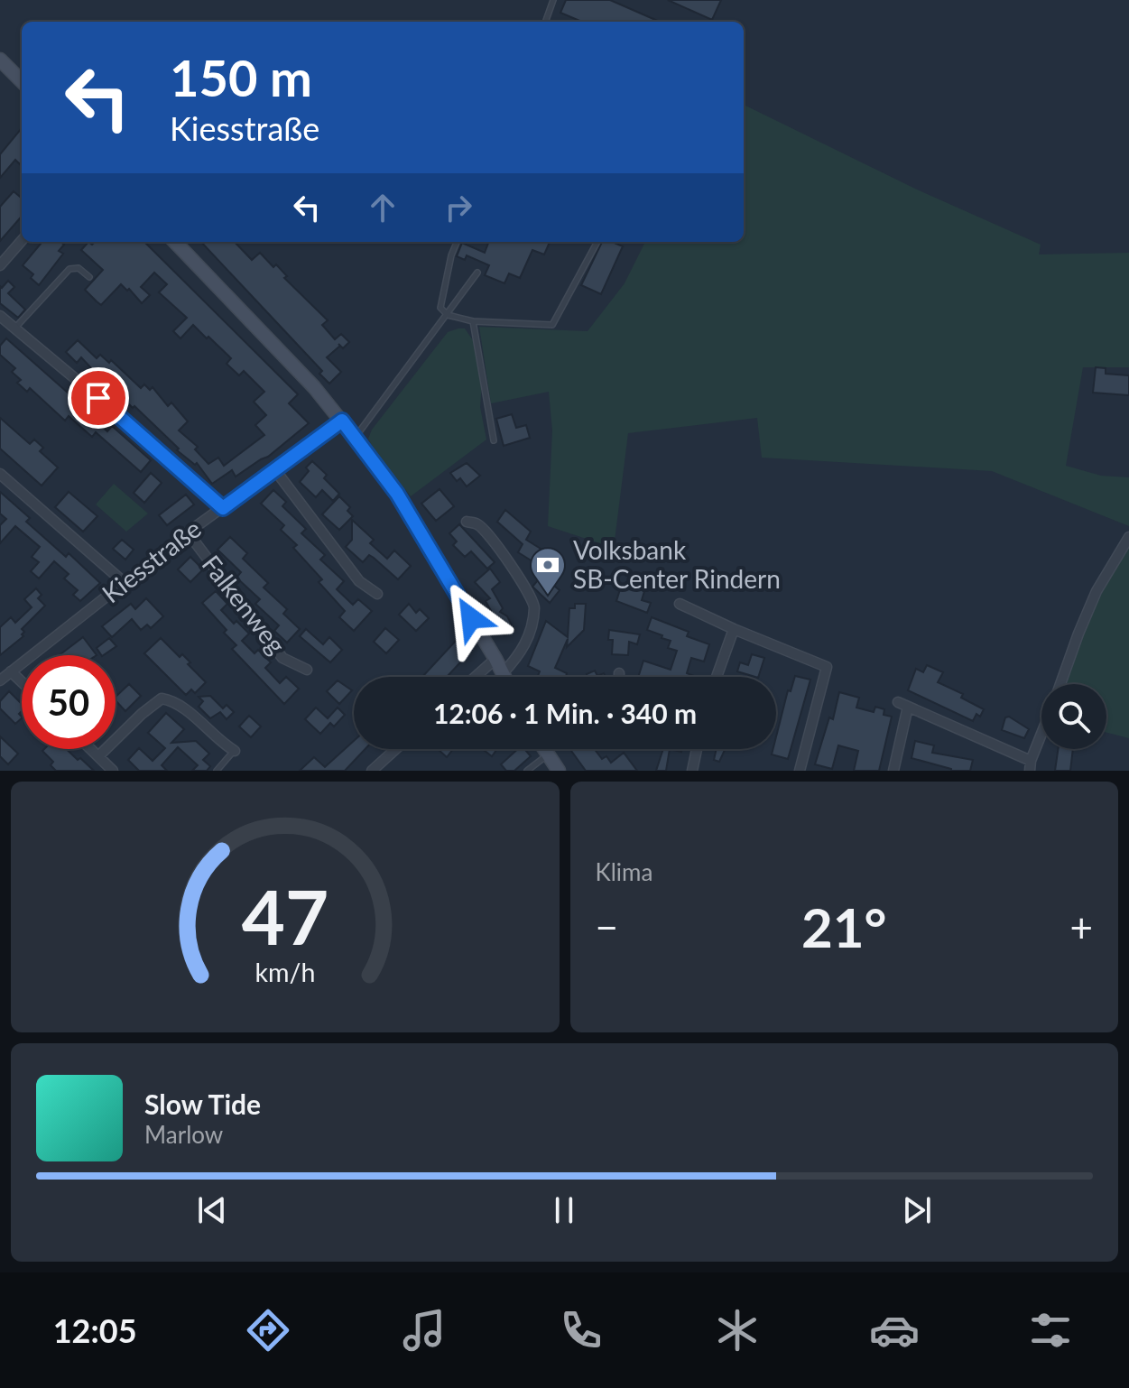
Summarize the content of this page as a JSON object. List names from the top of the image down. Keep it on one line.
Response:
{"streets":{"street":["Kiesstraße","Falkenweg"]},"crossings":[["Kiesstraße","Falkenweg"]],"places":{"bank":["Volksbank SB-Center Rindern"]},"page":{"turn":["150 m","Kiesstraße"],"limit":"50","trip":"12:06 · 1 Min. · 340 m","tile":"Klima","heat":["−","21°","+"],"song":["Slow Tide","Marlow"],"tabs":"12:05","gauge":["47","km/h"]}}
